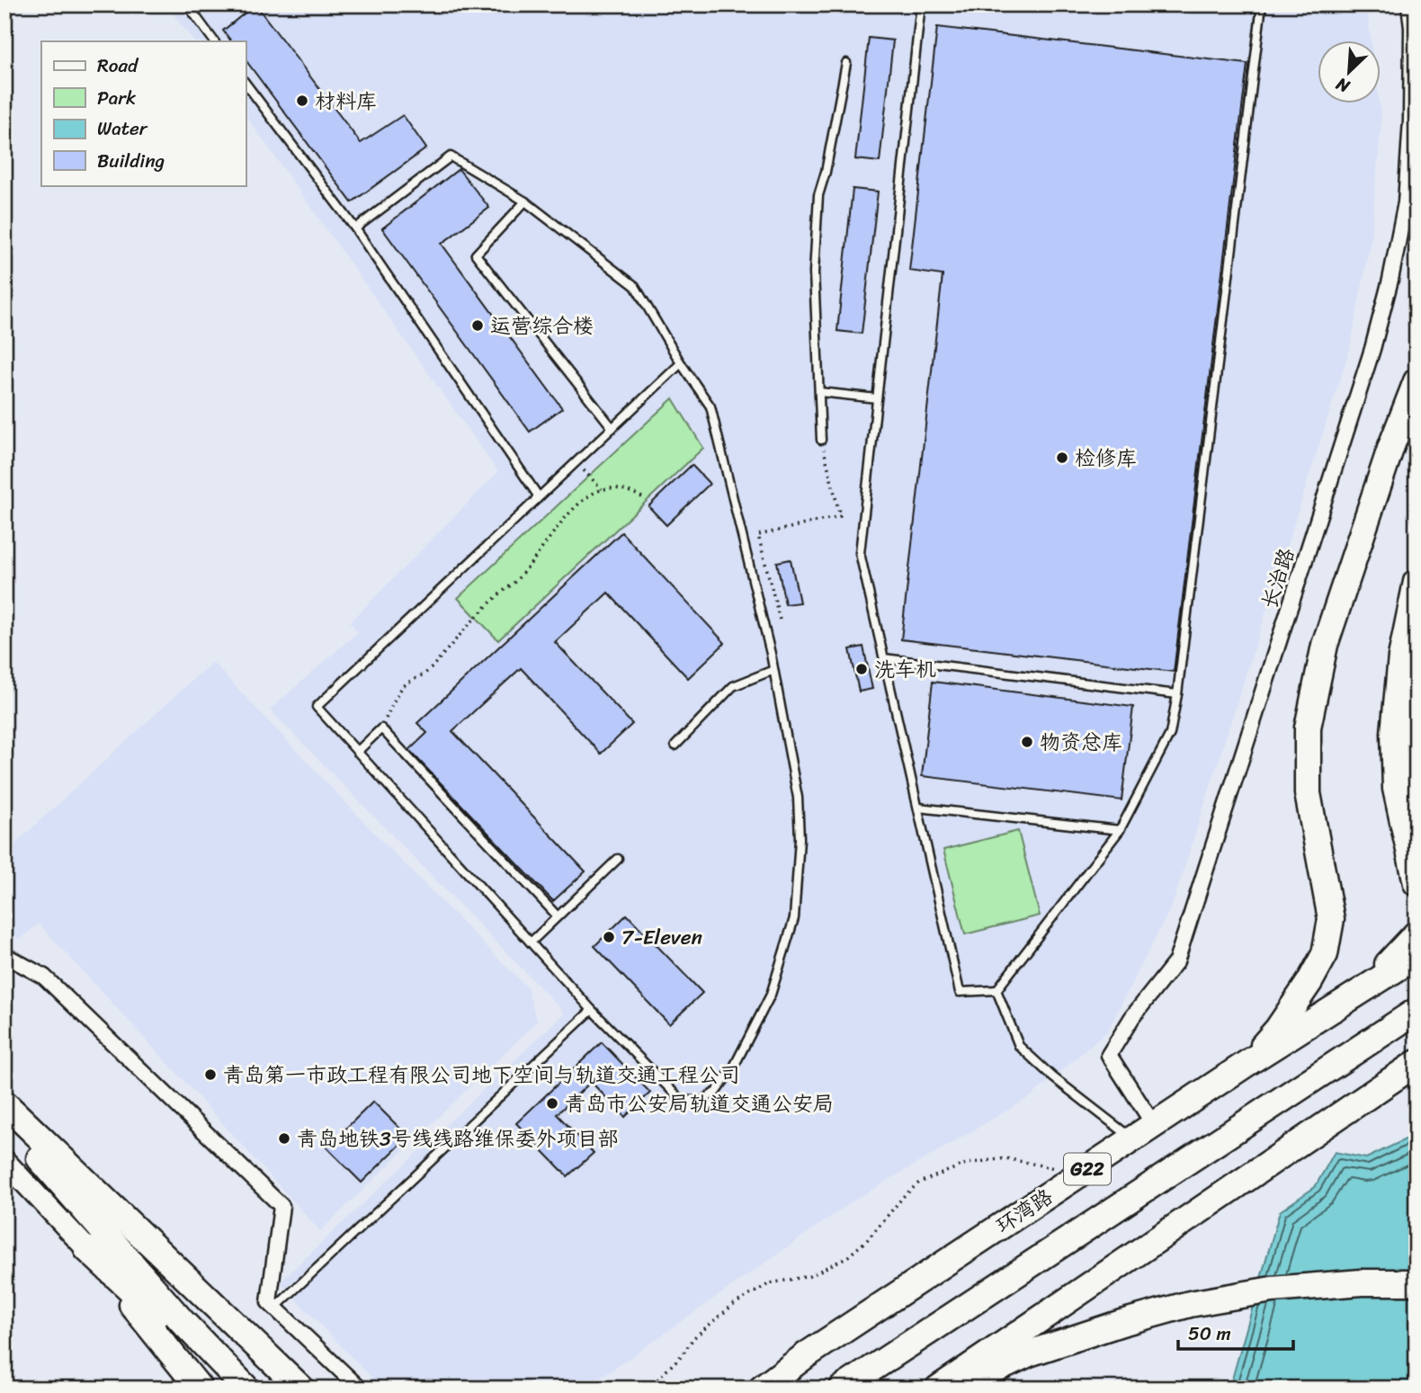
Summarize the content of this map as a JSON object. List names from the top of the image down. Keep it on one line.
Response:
{"streets":{"highway":["G22","环湾路"],"street":["长治路"]},"crossings":[["长治路","环湾路"]],"places":["材料库","运营综合楼","检修库","洗车机","物资总库","7-Eleven","青岛第一市政工程有限公司地下空间与轨道交通工程公司","青岛市公安局轨道交通公安局","青岛地铁3号线线路维保委外项目部"],"legend":["Road","Park","Water","Building"],"scale_bar":"50 m","north":"bottom left"}
